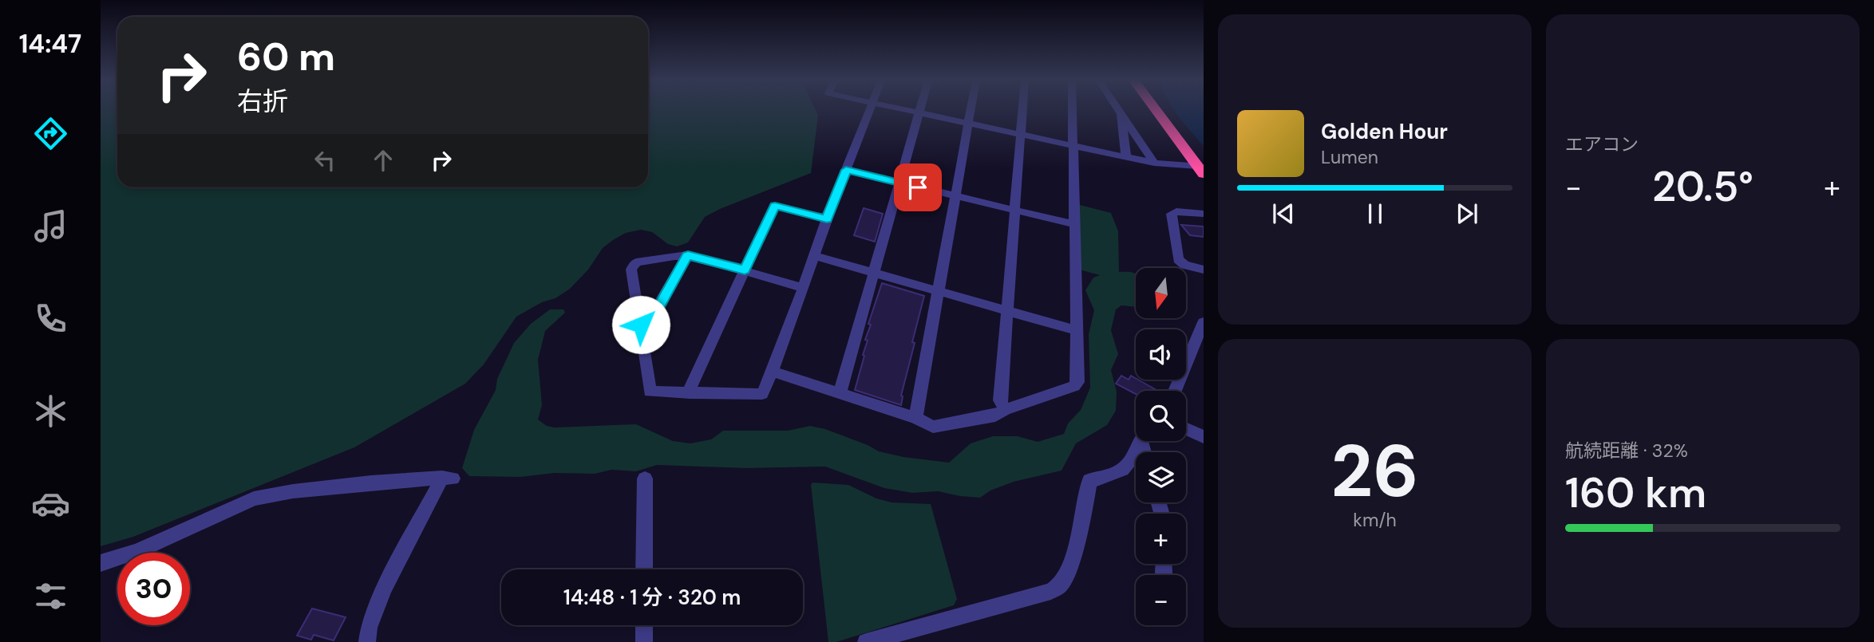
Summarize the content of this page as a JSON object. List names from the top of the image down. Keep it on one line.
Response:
{"north":"bottom","page":{"tabs":"14:47","tile":["エアコン",["26","km/h"],["航続距離 · 32%","160 km"]],"turn":["60 m","右折"],"song":["Golden Hour","Lumen"],"heat":["−","20.5°","+"],"map_buttons":["+","−"],"limit":"30","trip":"14:48 · 1 分 · 320 m"}}
